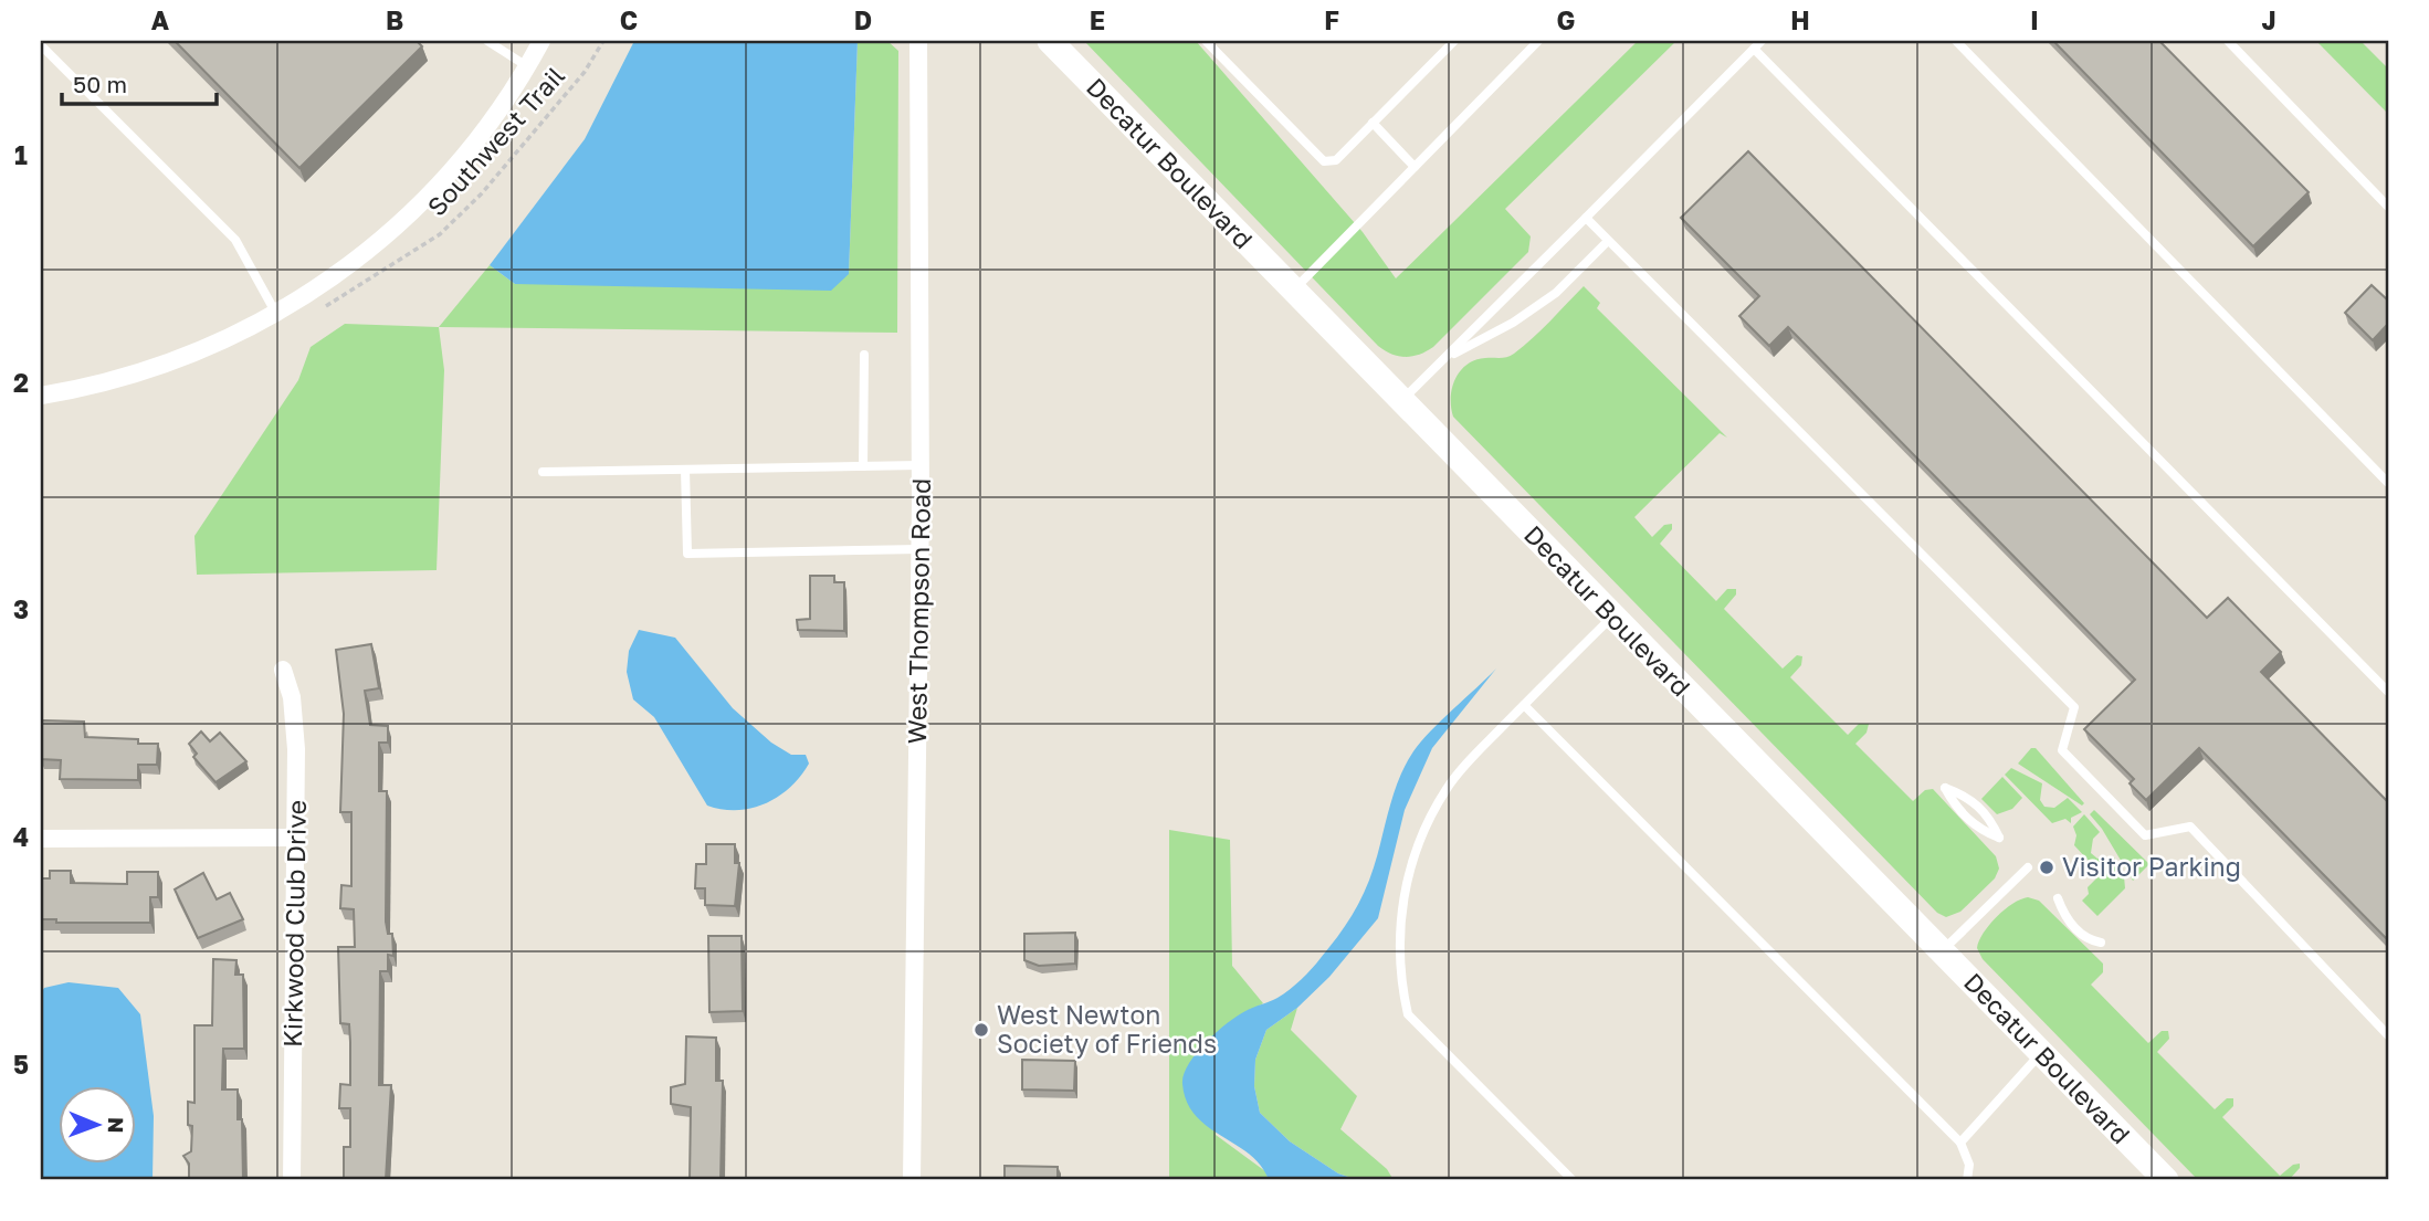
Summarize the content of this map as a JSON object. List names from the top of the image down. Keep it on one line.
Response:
{"streets":{"street":["Decatur Boulevard","West Thompson Road","Kirkwood Club Drive"],"path":["Southwest Trail"]},"places":["Visitor Parking","West Newton Society of Friends"],"scale_bar":"50 m","north":"right","grid":{"columns":["A","B","C","D","E","F","G","H","I","J"],"rows":["1","2","3","4","5"]}}
